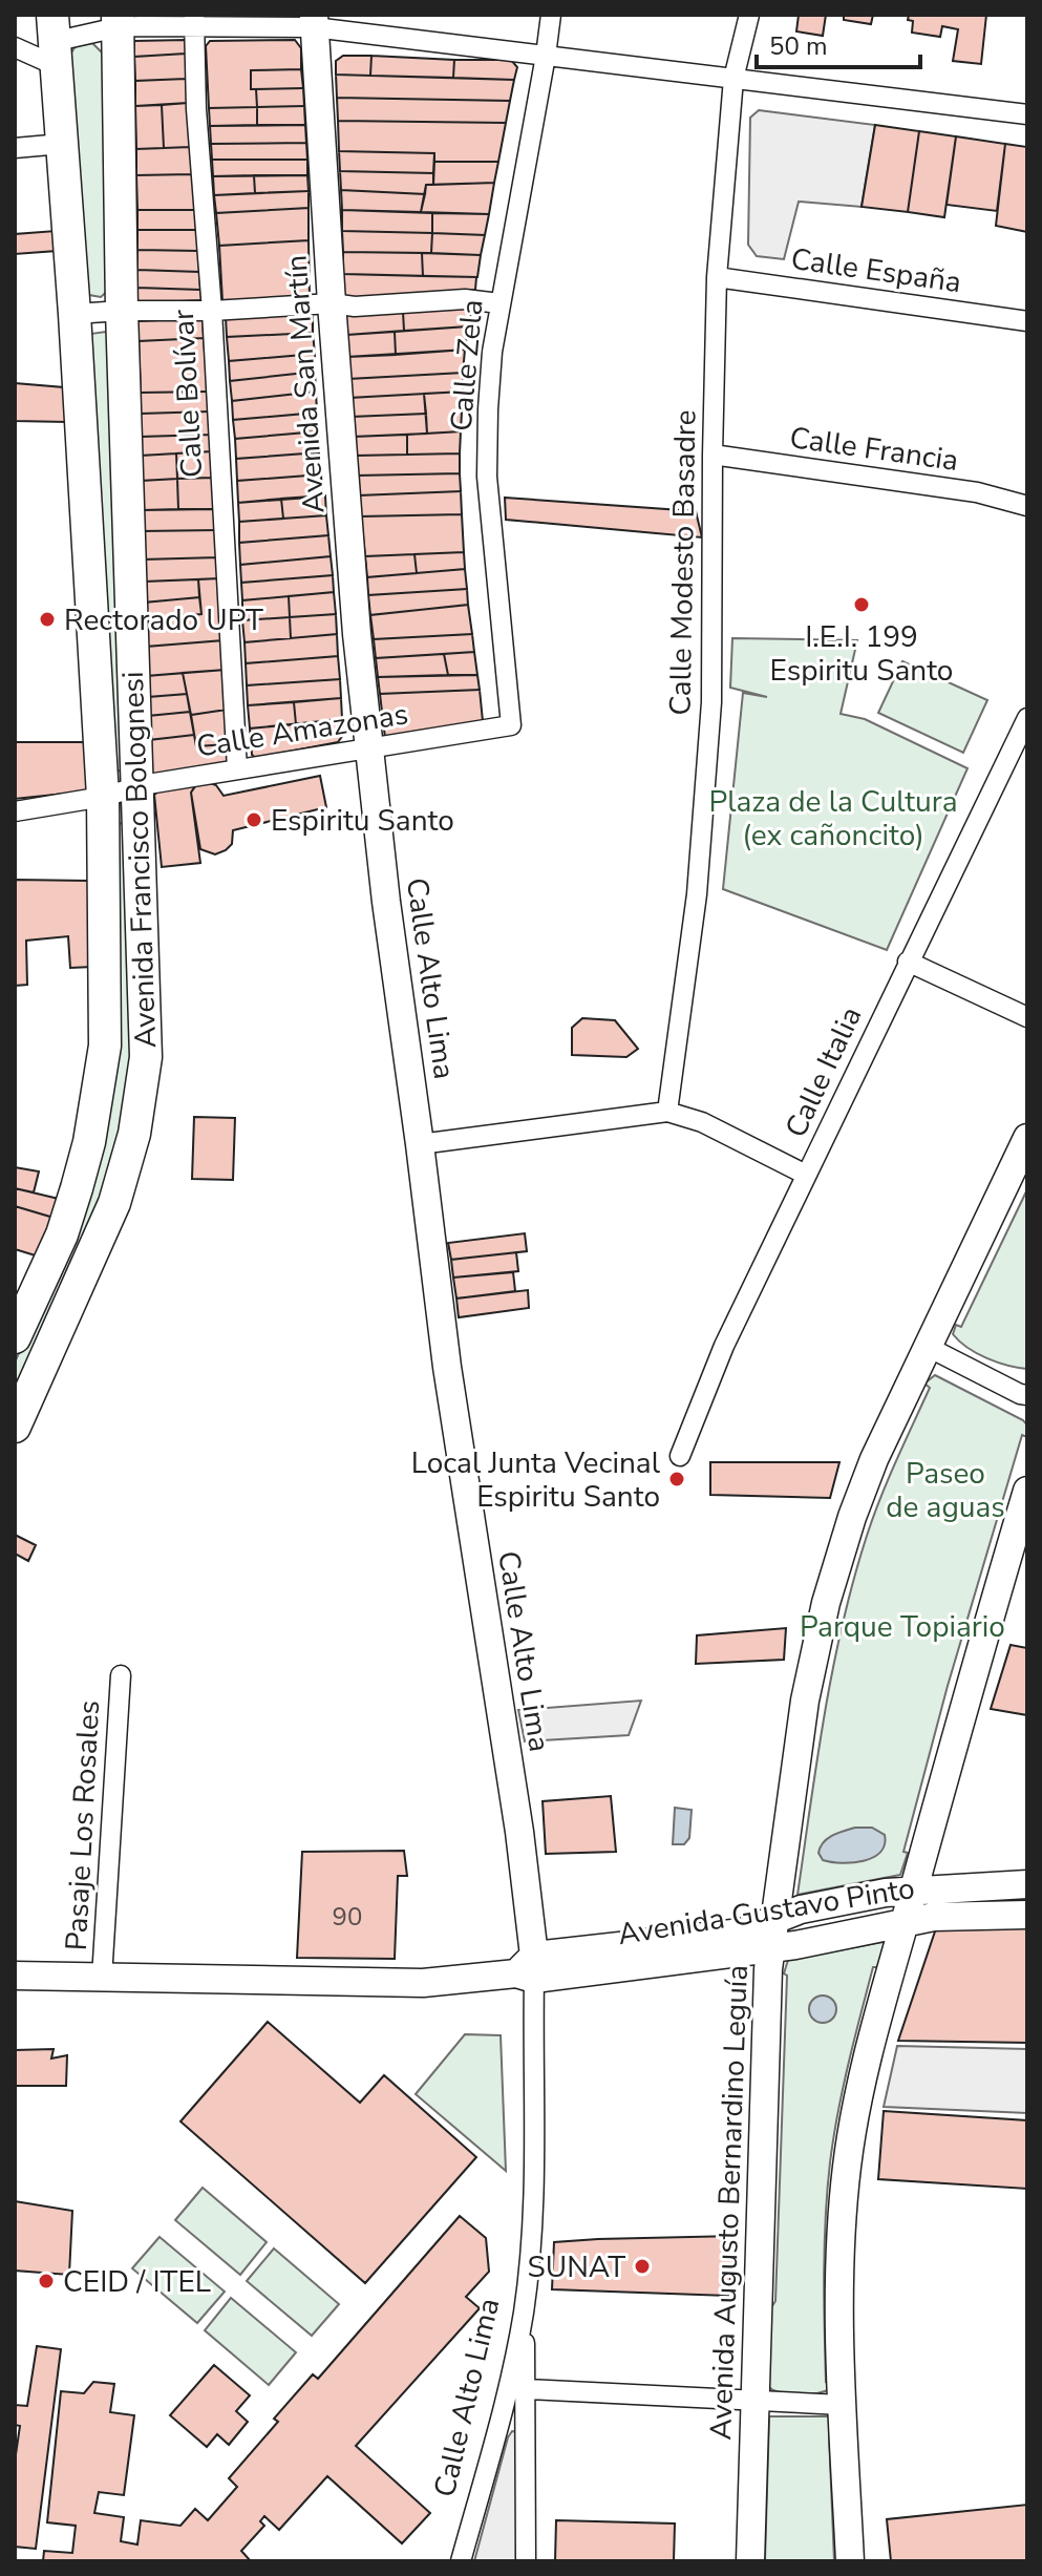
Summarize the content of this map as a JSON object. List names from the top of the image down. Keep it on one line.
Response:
{"streets":{"main road":["Avenida Francisco Bolognesi"],"street":["Calle España","Calle Zela","Avenida San Martín","Calle Bolívar","Calle Francia","Calle Modesto Basadre","Calle Amazonas","Calle Alto Lima","Calle Italia","Pasaje Los Rosales","Avenida Gustavo Pinto","Avenida Augusto Bernardino Leguía"]},"crossings":[["Calle España","Calle Modesto Basadre"],["Calle Zela","Calle Amazonas"],["Avenida San Martín","Calle Amazonas"],["Avenida San Martín","Calle Alto Lima"],["Calle Bolívar","Calle Amazonas"],["Calle Francia","Calle Modesto Basadre"],["Calle Amazonas","Avenida Francisco Bolognesi"],["Calle Amazonas","Calle Alto Lima"],["Calle Alto Lima","Avenida Gustavo Pinto"],["Pasaje Los Rosales","Avenida Gustavo Pinto"],["Avenida Gustavo Pinto","Avenida Augusto Bernardino Leguía"]],"parks":["Plaza de la Cultura (ex cañoncito)","Paseo de aguas","Parque Topiario"],"places":["I.E.I. 199 Espiritu Santo","Rectorado UPT","Espiritu Santo","Local Junta Vecinal Espiritu Santo","SUNAT","CEID / ITEL"],"house_numbers":["90"],"scale_bar":"50 m"}
